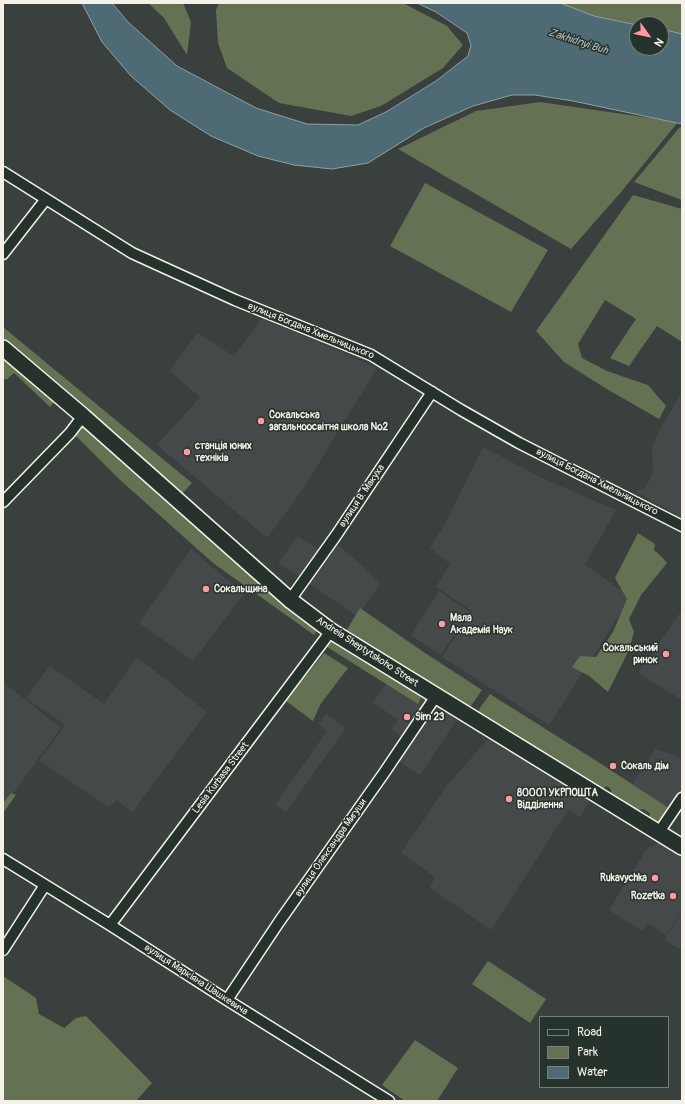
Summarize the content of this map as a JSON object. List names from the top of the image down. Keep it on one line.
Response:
{"streets":{"street":["вулиця Богдана Хмельницького","вулиця В. Макуха","Andreia Sheptytskoho Street","Lesia Kurbasa Street","вулиця Олександра Мигуши","вулиця Маркіяна Шашкевича"]},"crossings":[["вулиця Богдана Хмельницького","вулиця В. Макуха"],["вулиця В. Макуха","Andreia Sheptytskoho Street"],["Andreia Sheptytskoho Street","Lesia Kurbasa Street"],["Andreia Sheptytskoho Street","вулиця Олександра Мигуши"],["Lesia Kurbasa Street","вулиця Маркіяна Шашкевича"],["вулиця Олександра Мигуши","вулиця Маркіяна Шашкевича"]],"water":["Zakhidnyi Buh"],"places":["Сокальська загальноосвітня школа №2","станція юних техніків","Сокальщина","Мала Академія Наук","Сокальський ринок","Sim 23","Сокаль дім","80001 УКРПОШТА Відділення","Rukavychka","Rozetka"],"legend":["Road","Park","Water"],"north":"bottom right"}
